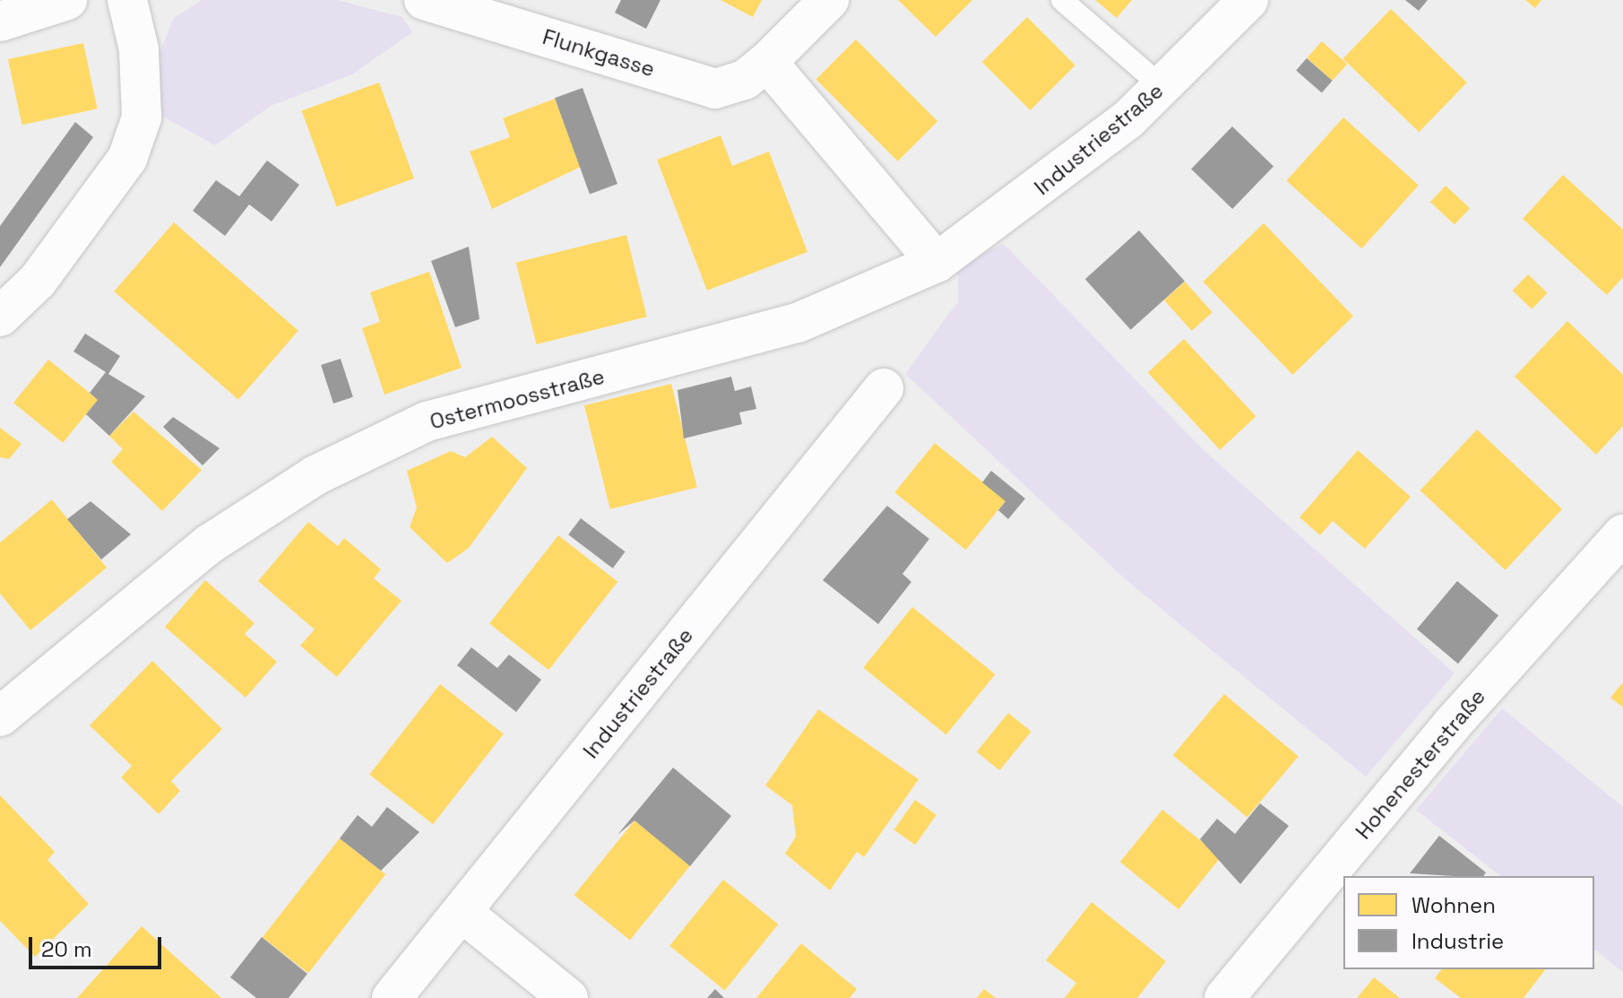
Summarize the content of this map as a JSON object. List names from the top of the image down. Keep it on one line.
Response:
{"streets":{"street":["Flunkgasse","Industriestraße","Ostermoosstraße","Hohenesterstraße"]},"crossings":[["Industriestraße","Ostermoosstraße"]],"legend":["Wohnen","Industrie"],"scale_bar":"20 m"}
